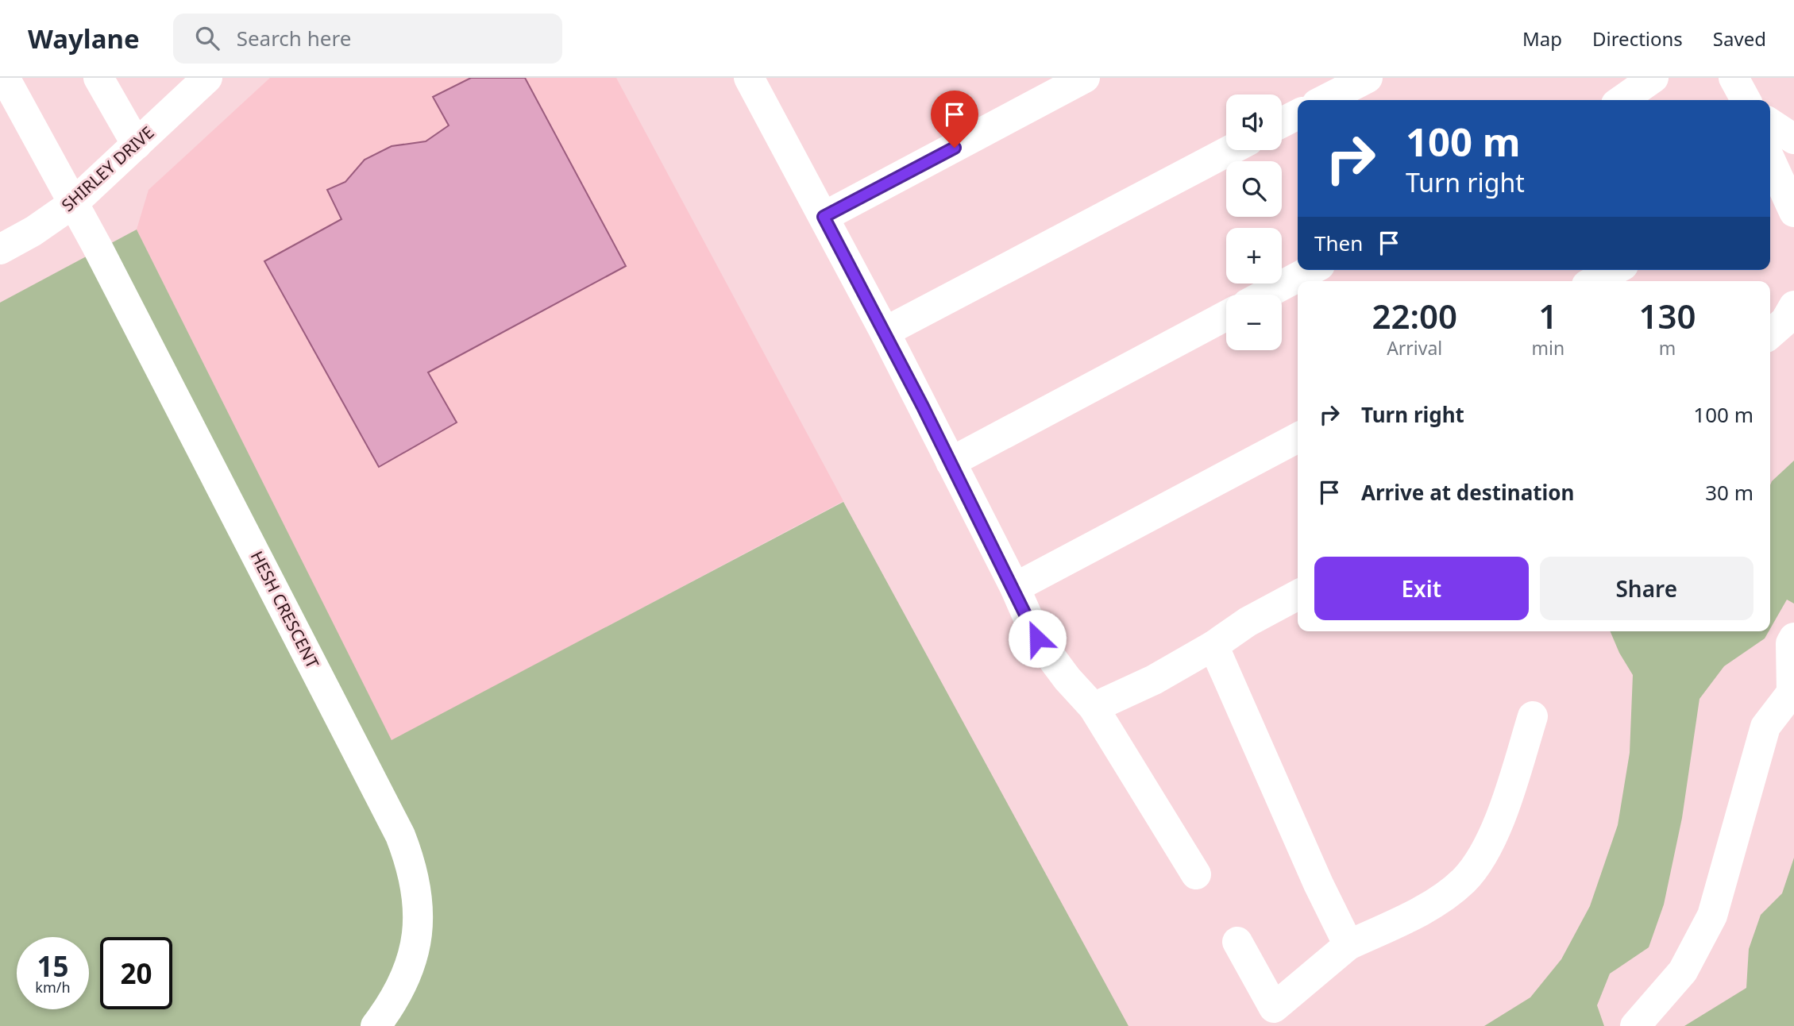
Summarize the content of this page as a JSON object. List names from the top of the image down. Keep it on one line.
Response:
{"streets":{"street":["SHIRLEY DRIVE","HESH CRESCENT"]},"crossings":[["SHIRLEY DRIVE","HESH CRESCENT"]],"page":{"header":"Waylane","search":"Search here","nav":["Map","Directions","Saved"],"map_buttons":["+","−"],"turn":["100 m","Turn right"],"then":"Then","eta":["22:00","Arrival","1","min","130","m"],"list":[{"name":"Turn right","value":"100 m"},{"name":"Arrive at destination","value":"30 m"}],"buttons":["Exit","Share"],"speed":"15 km/h","limit":"20"}}
